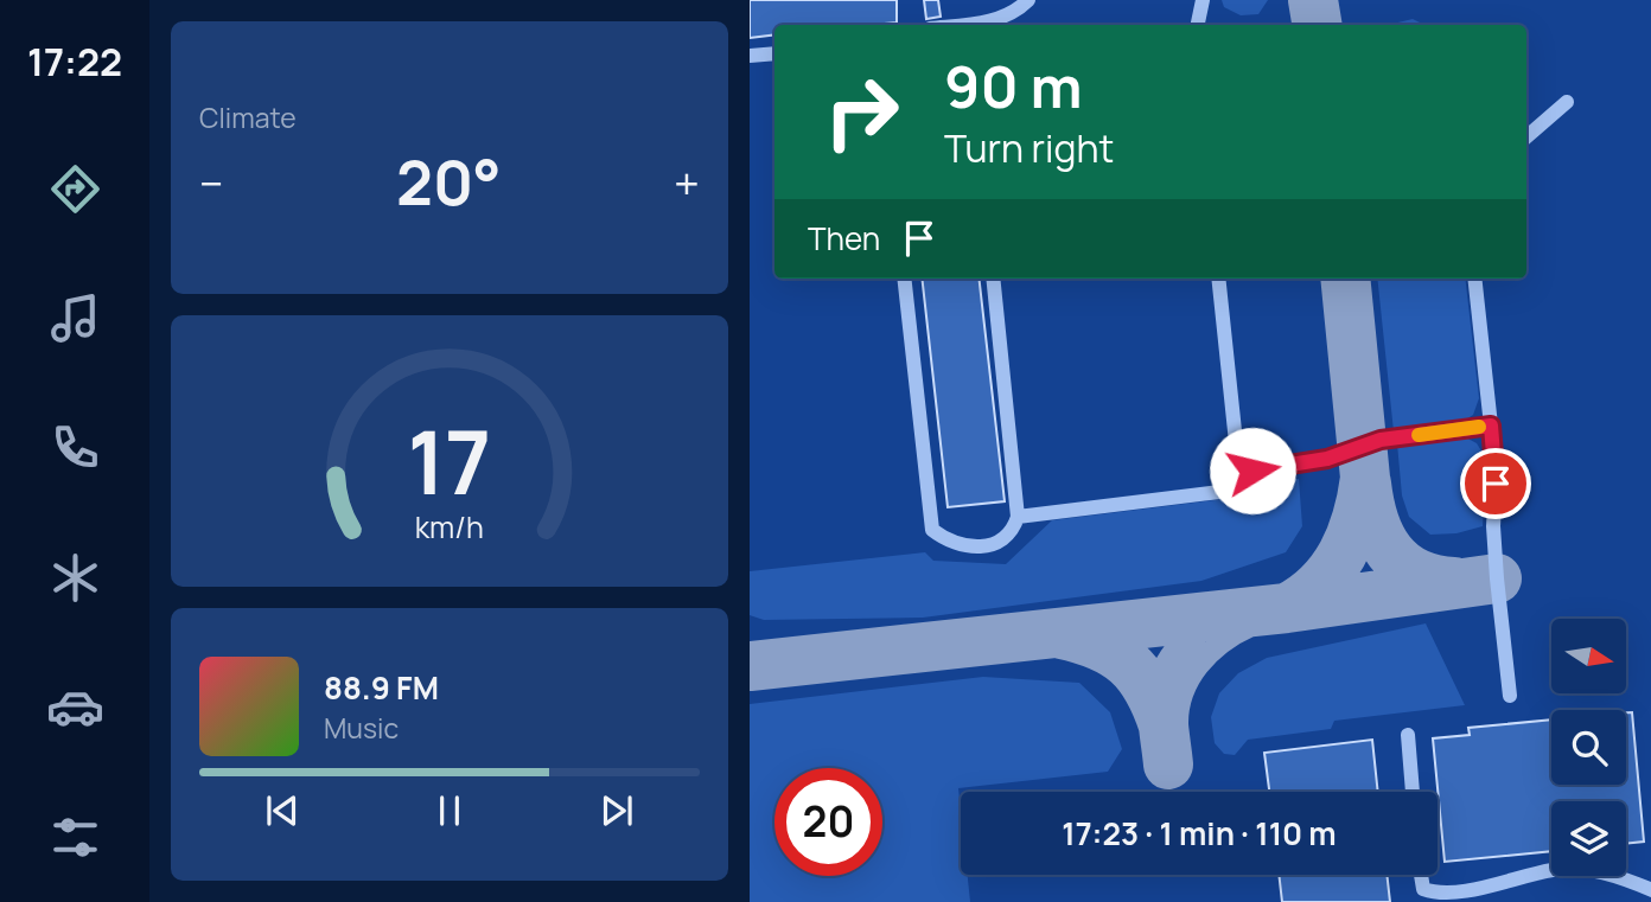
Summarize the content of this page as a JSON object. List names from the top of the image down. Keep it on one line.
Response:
{"north":"right","page":{"tabs":"17:22","tile":"Climate","turn":["90 m","Turn right"],"heat":["−","20°","+"],"then":"Then","song":["88.9 FM","Music"],"limit":"20","trip":"17:23 · 1 min · 110 m","gauge":["17","km/h"]}}
